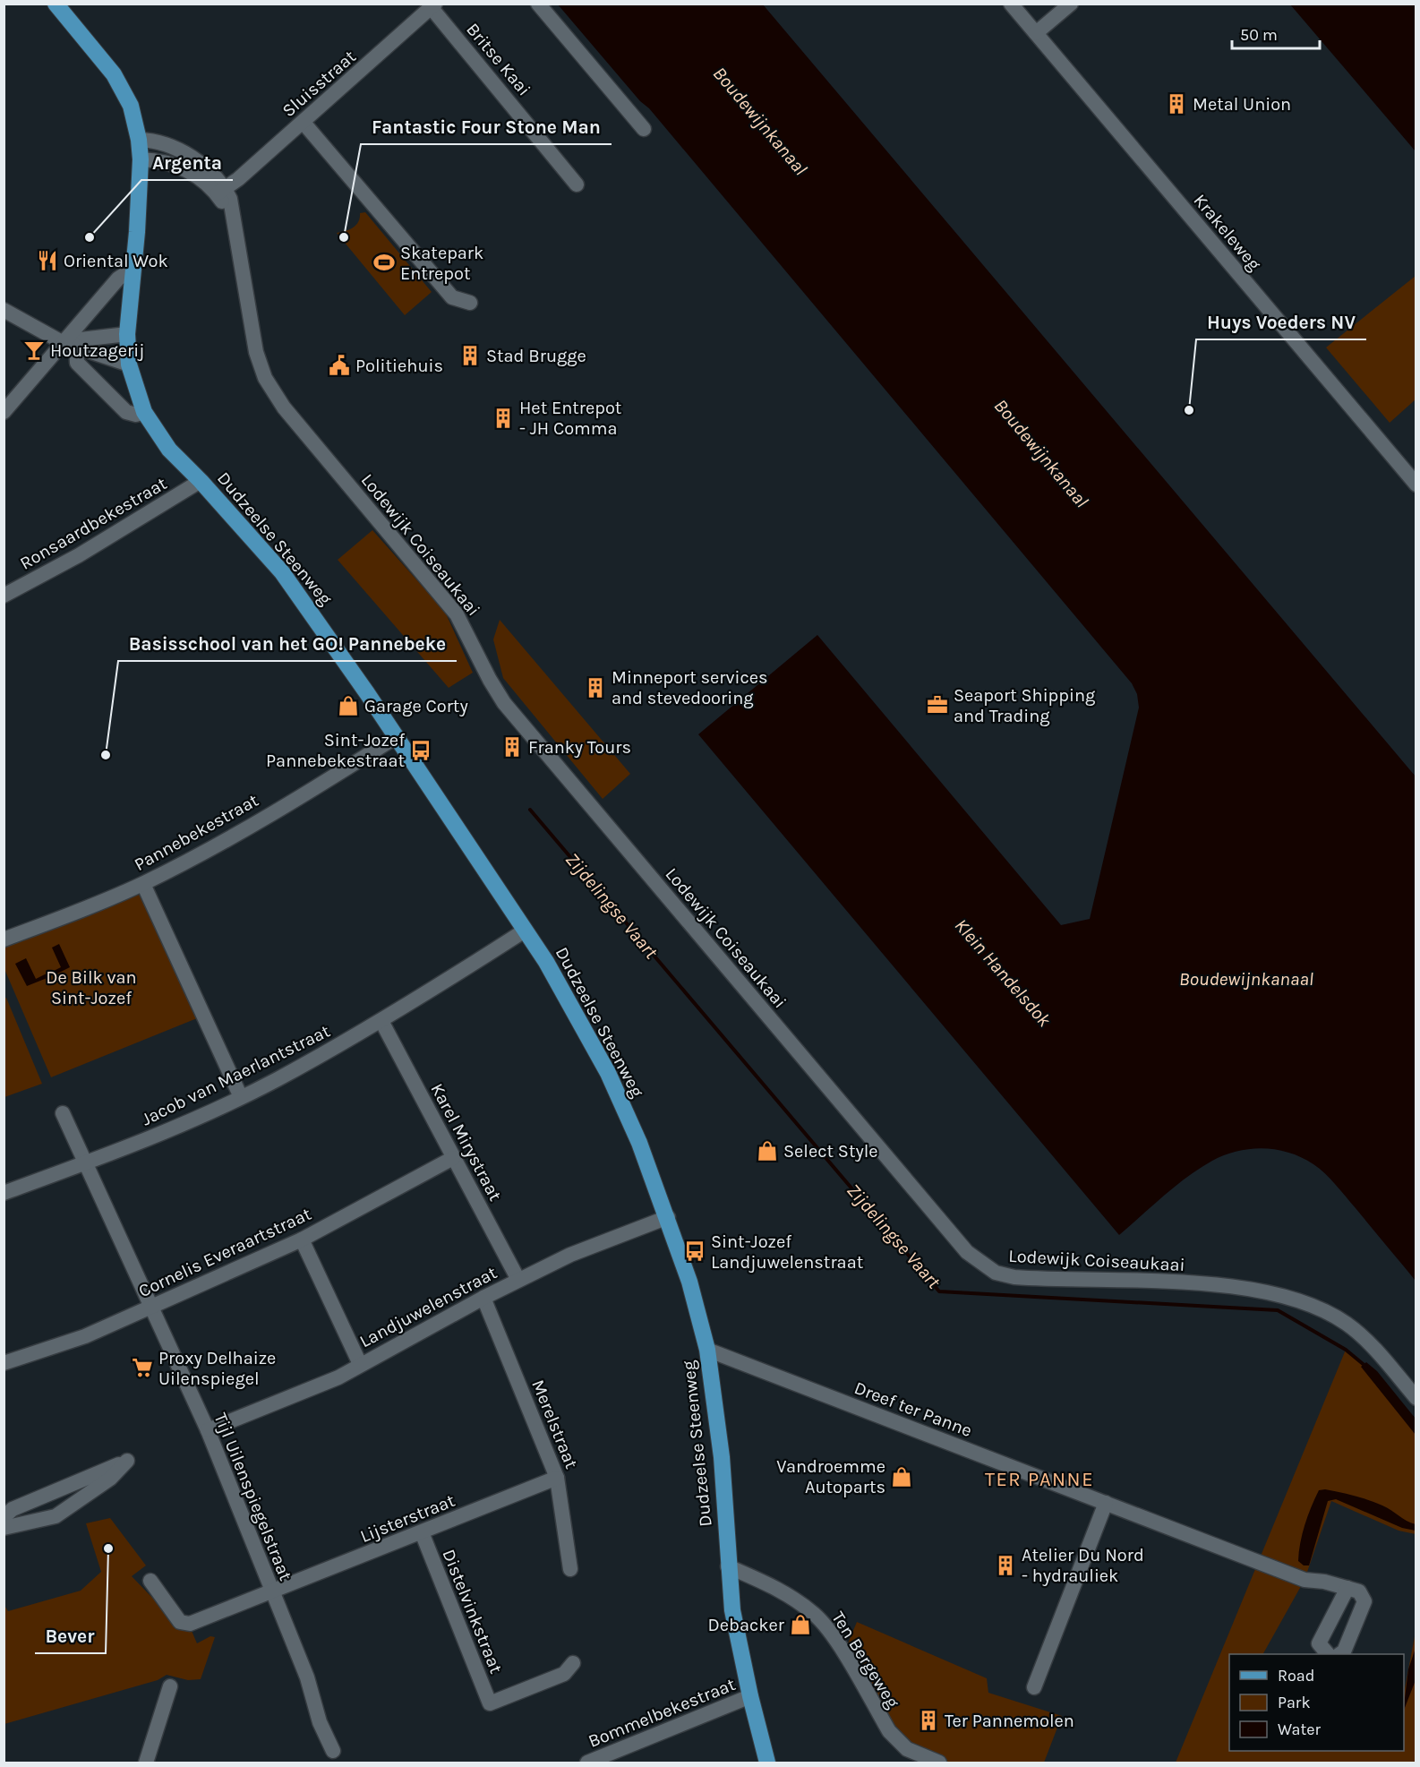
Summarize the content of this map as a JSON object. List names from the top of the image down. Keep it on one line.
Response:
{"streets":{"main road":["Dudzeelse Steenweg"],"street":["Britse Kaai","Sluisstraat","Krakeleweg","Ronsaardbekestraat","Lodewijk Coiseaukaai","Pannebekestraat","Jacob van Maerlantstraat","Karel Mirystraat","Cornelis Everaartstraat","Landjuwelenstraat","Dreef ter Panne","Merelstraat","Tijl Uilenspiegelstraat","Lijsterstraat","Distelvinkstraat","Ten Bergeweg","Bommelbekestraat"]},"crossings":[["Britse Kaai","Sluisstraat"],["Sluisstraat","Lodewijk Coiseaukaai"],["Ronsaardbekestraat","Dudzeelse Steenweg"],["Dudzeelse Steenweg","Lodewijk Coiseaukaai"],["Dudzeelse Steenweg","Pannebekestraat"],["Dudzeelse Steenweg","Jacob van Maerlantstraat"],["Dudzeelse Steenweg","Landjuwelenstraat"],["Dudzeelse Steenweg","Dreef ter Panne"],["Dudzeelse Steenweg","Ten Bergeweg"],["Dudzeelse Steenweg","Bommelbekestraat"],["Jacob van Maerlantstraat","Karel Mirystraat"],["Jacob van Maerlantstraat","Tijl Uilenspiegelstraat"],["Karel Mirystraat","Cornelis Everaartstraat"],["Karel Mirystraat","Landjuwelenstraat"],["Cornelis Everaartstraat","Tijl Uilenspiegelstraat"],["Landjuwelenstraat","Merelstraat"],["Landjuwelenstraat","Tijl Uilenspiegelstraat"],["Merelstraat","Lijsterstraat"],["Tijl Uilenspiegelstraat","Lijsterstraat"],["Lijsterstraat","Distelvinkstraat"]],"districts":["TER PANNE"],"water":["Boudewijnkanaal","Zijdelingse Vaart","Klein Handelsdok"],"parks":["De Bilk van Sint-Jozef"],"places":{"building":["Metal Union","Stad Brugge","Het Entrepot - JH Comma","Minneport services and stevedooring","Franky Tours","Atelier Du Nord - hydrauliek","Ter Pannemolen"],"other":["Argenta","Fantastic Four Stone Man","Huys Voeders NV","Basisschool van het GO! Pannebeke","Bever"],"restaurant":["Oriental Wok"],"sports":["Skatepark Entrepot"],"bar":["Houtzagerij"],"public building":["Politiehuis"],"office":["Seaport Shipping and Trading"],"shop":["Garage Corty","Select Style","Vandroemme Autoparts","Debacker"],"bus stop":["Sint-Jozef Pannebekestraat","Sint-Jozef Landjuwelenstraat"],"supermarket":["Proxy Delhaize Uilenspiegel"]},"legend":["Road","Park","Water"],"scale_bar":"50 m"}
